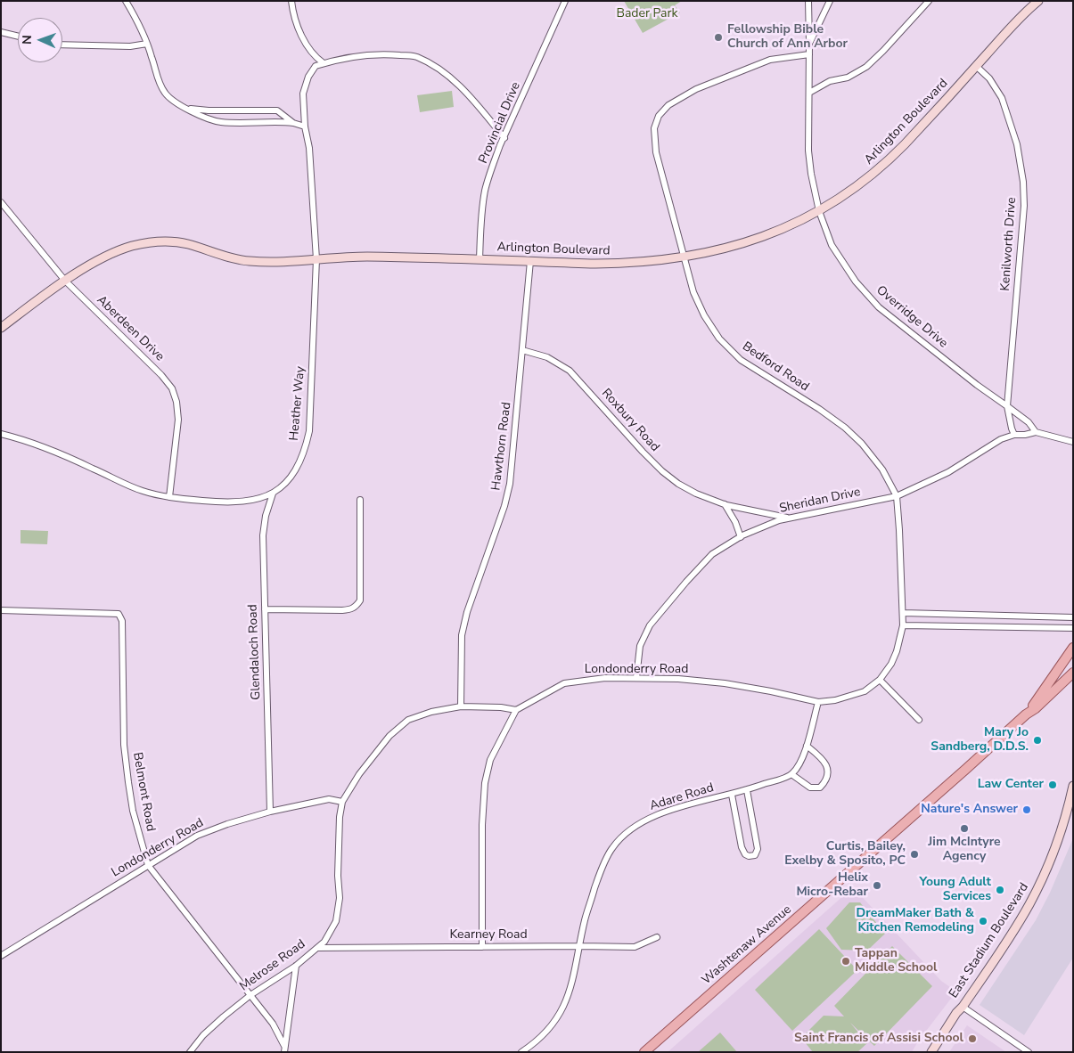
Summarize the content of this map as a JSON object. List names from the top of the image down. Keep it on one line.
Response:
{"streets":{"main road":["Washtenaw Avenue"],"street":["Arlington Boulevard","Provincial Drive","Kenilworth Drive","Overridge Drive","Aberdeen Drive","Bedford Road","Heather Way","Roxbury Road","Hawthorn Road","Sheridan Drive","Glendaloch Road","Londonderry Road","Belmont Road","Adare Road","Kearney Road","East Stadium Boulevard","Melrose Road"]},"crossings":[["Arlington Boulevard","Provincial Drive"],["Arlington Boulevard","Kenilworth Drive"],["Arlington Boulevard","Overridge Drive"],["Arlington Boulevard","Aberdeen Drive"],["Arlington Boulevard","Bedford Road"],["Arlington Boulevard","Heather Way"],["Arlington Boulevard","Hawthorn Road"],["Kenilworth Drive","Overridge Drive"],["Kenilworth Drive","Sheridan Drive"],["Overridge Drive","Bedford Road"],["Overridge Drive","Sheridan Drive"],["Aberdeen Drive","Heather Way"],["Bedford Road","Sheridan Drive"],["Bedford Road","Londonderry Road"],["Heather Way","Glendaloch Road"],["Roxbury Road","Hawthorn Road"],["Roxbury Road","Sheridan Drive"],["Sheridan Drive","Londonderry Road"],["Glendaloch Road","Londonderry Road"],["Londonderry Road","Belmont Road"],["Londonderry Road","Melrose Road"],["Belmont Road","Melrose Road"],["Adare Road","Kearney Road"],["Kearney Road","Melrose Road"]],"parks":["Bader Park"],"places":["Fellowship Bible Church of Ann Arbor","Mary Jo Sandberg, D.D.S.","Law Center","Nature's Answer","Jim McIntyre Agency","Curtis, Bailey, Exelby & Sposito, PC","Helix Micro-Rebar","Young Adult Services","DreamMaker Bath & Kitchen Remodeling","Tappan Middle School","Saint Francis of Assisi School"],"north":"left"}
